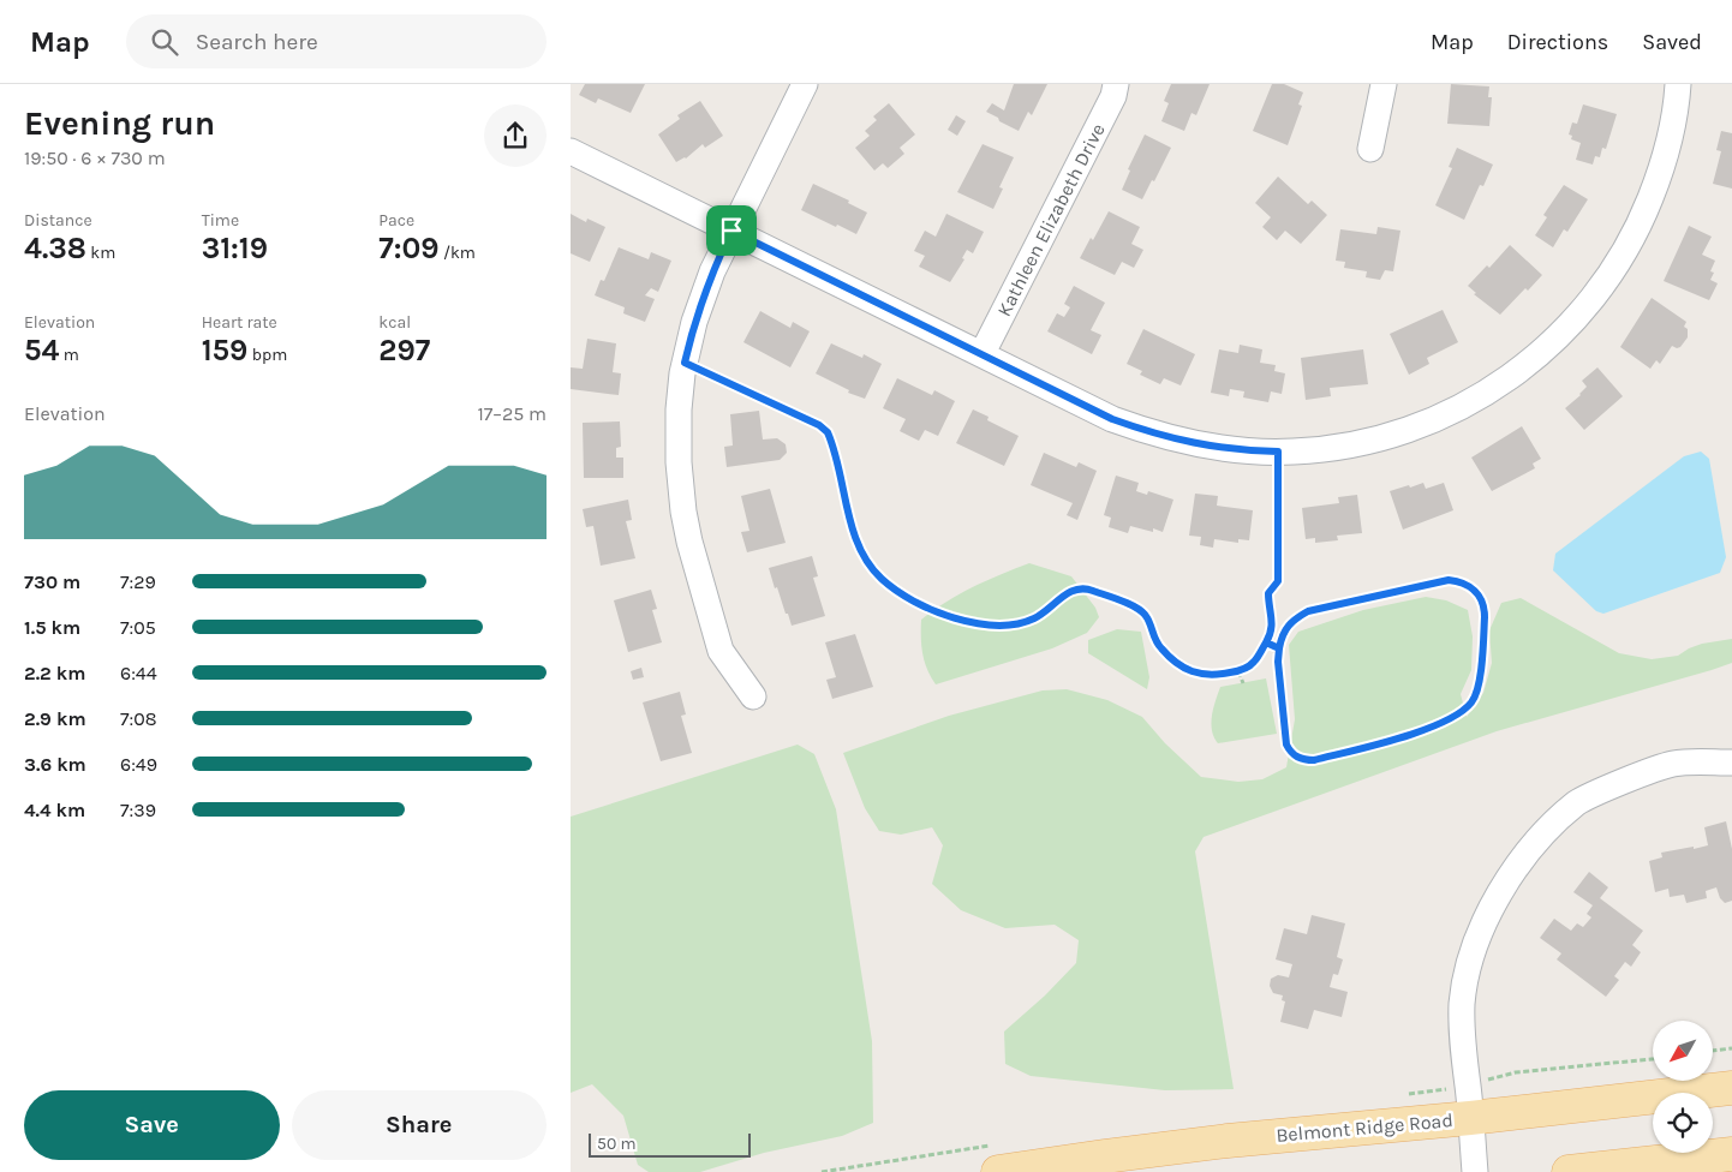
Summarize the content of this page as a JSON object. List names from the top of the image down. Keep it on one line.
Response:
{"streets":{"main road":["Belmont Ridge Road"],"street":["Kathleen Elizabeth Drive"]},"scale_bar":"50 m","north":"bottom left","page":{"header":"Map","search":"Search here","nav":["Map","Directions","Saved"],"heading":["Evening run","19:50 · 6 × 730 m"],"stats":[["Distance","4.38 km"],["Time","31:19"],["Pace","7:09 /km"],["Elevation","54 m"],["Heart rate","159 bpm"],["kcal","297"]],"chart":["Elevation","17–25 m"],"list":[{"name":"730 m","note":"7:29"},{"name":"1.5 km","note":"7:05"},{"name":"2.2 km","note":"6:44"},{"name":"2.9 km","note":"7:08"},{"name":"3.6 km","note":"6:49"},{"name":"4.4 km","note":"7:39"}],"buttons":["Save","Share"],"scale":"50 m"}}
